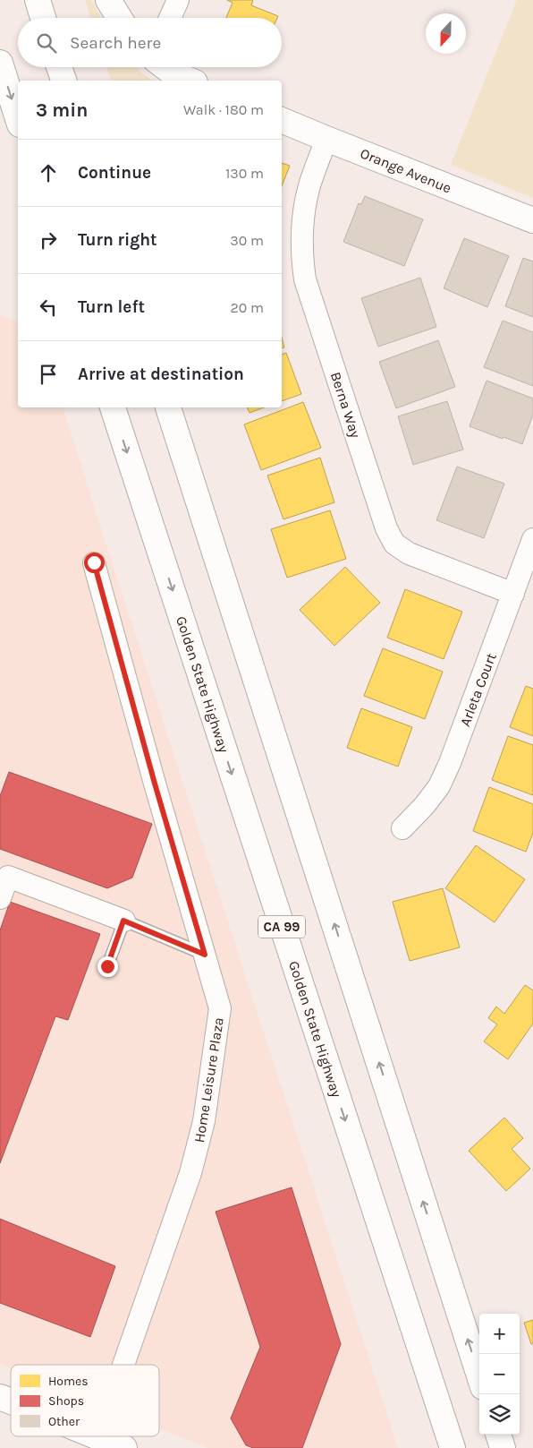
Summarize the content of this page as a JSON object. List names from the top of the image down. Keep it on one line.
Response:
{"streets":{"main road":["Orange Avenue","Golden State Highway","CA 99"],"street":["Berna Way","Arleta Court","Home Leisure Plaza"]},"crossings":[["Orange Avenue","Berna Way"],["Berna Way","Arleta Court"]],"legend":["Homes","Shops","Other"],"north":"bottom","page":{"search":"Search here","heading":["3 min","Walk · 180 m"],"list":[["Continue","130 m"],["Turn right","30 m"],["Turn left","20 m"],"Arrive at destination"],"map_buttons":["+","−"]}}
